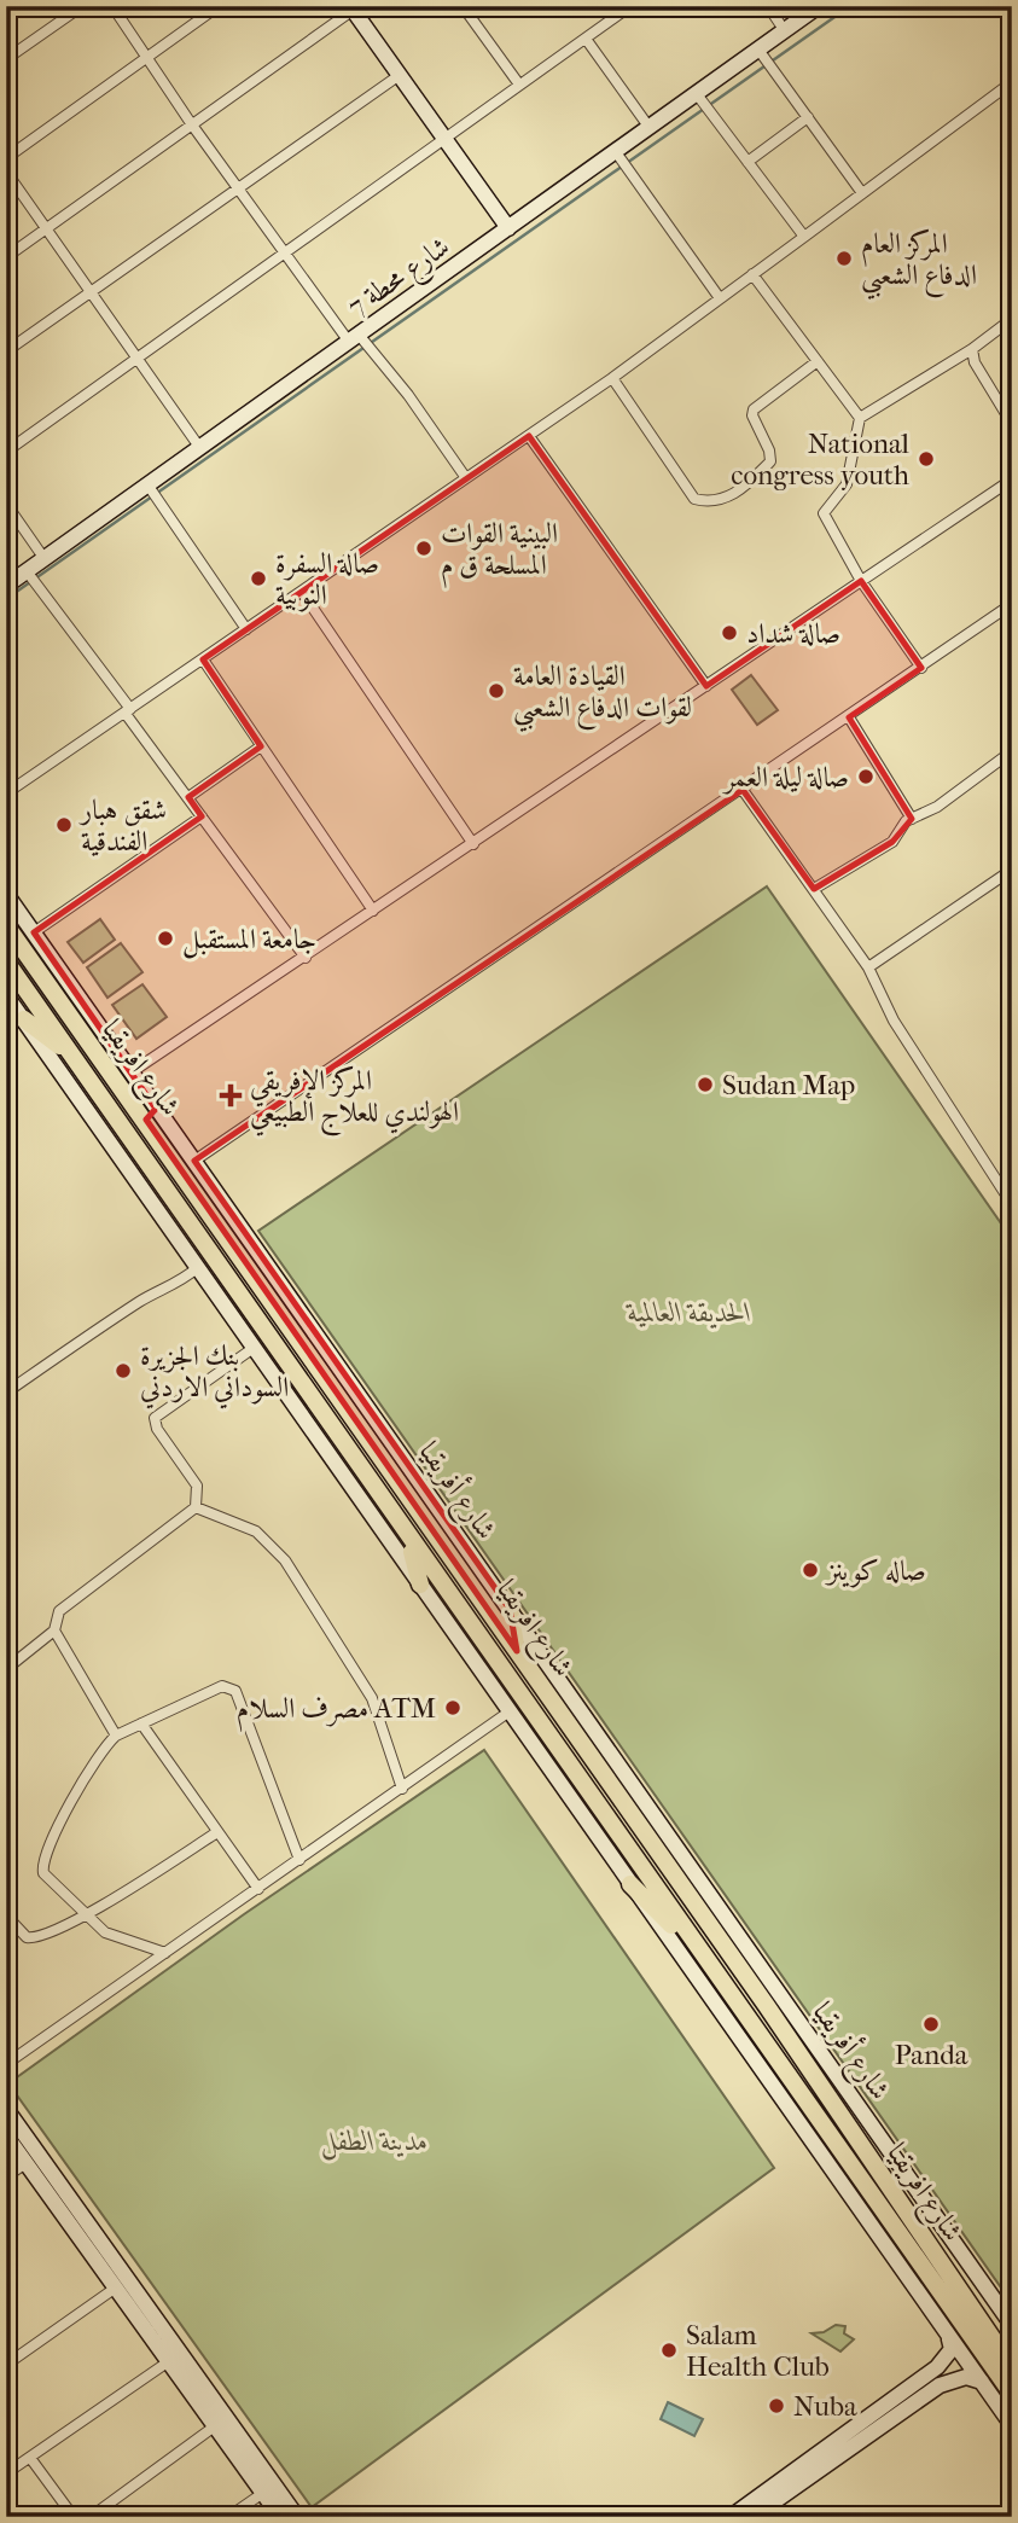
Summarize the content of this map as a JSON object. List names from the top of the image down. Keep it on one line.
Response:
{"streets":{"highway":["شارع افريقيا"],"street":["شارع محطة 7","شارع أفريقيا"]},"crossings":[["شارع افريقيا","شارع أفريقيا"]],"parks":["الحديقة العالمية","مدينة الطفل"],"places":{"other":["المركز العام الدفاع الشعبي","National congress youth","البينية القوات المسلحة ق م","صالة السفرة النوبية","صالة شداد","القيادة العامة لقوات الدفاع الشعبي","صالة ليلة العمر","شقق هبار الفندقية","جامعة المستقبل","Sudan Map","بنك الجزيرة السوداني الاردني","صاله كوينز","مصرف السلام ATM","Panda","Salam Health Club","Nuba"],"health":["المركز الإفريقي الهولندي للعلاج الطبيعي"]}}
